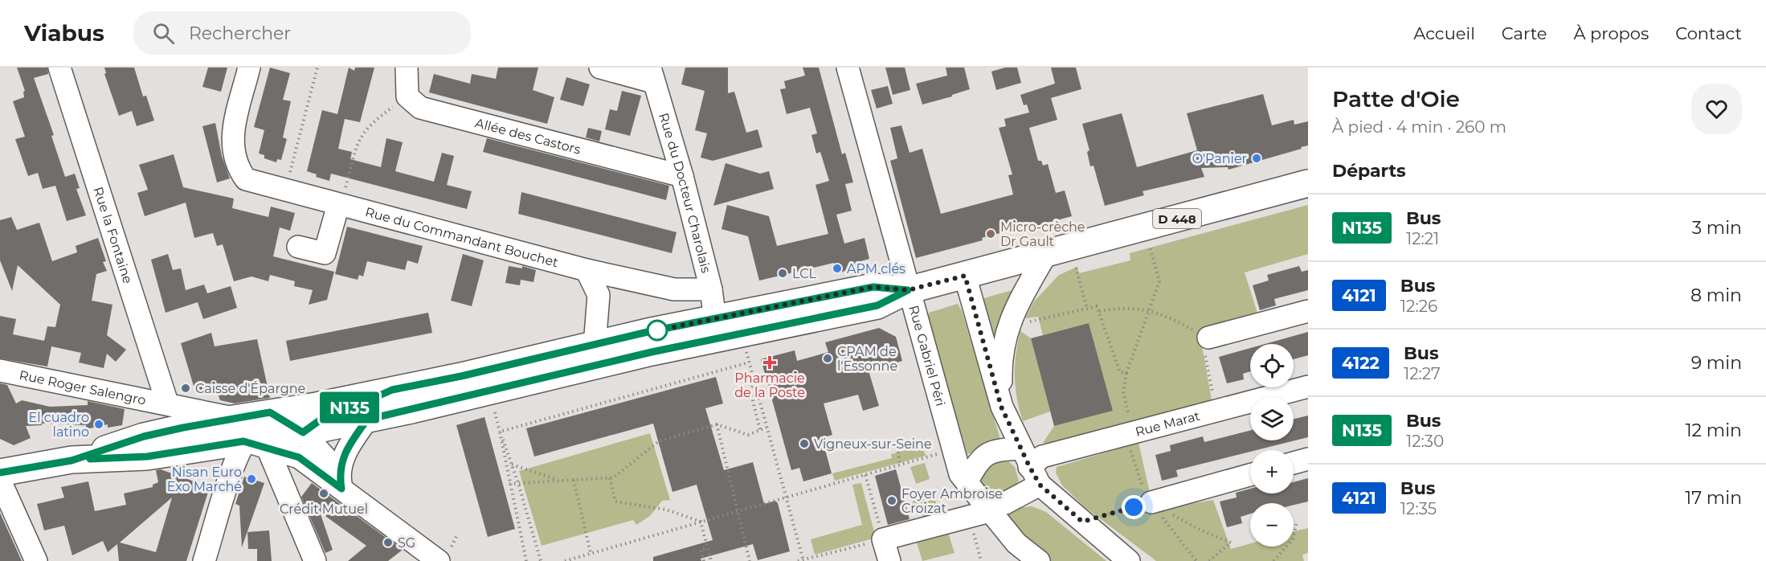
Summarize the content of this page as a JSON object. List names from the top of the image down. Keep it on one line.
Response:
{"streets":{"main road":["D 448"],"street":["Allée des Castors","Rue du Docteur Charolais","Rue la Fontaine","Rue du Commandant Bouchet","Rue Gabriel Péri","Rue Roger Salengro","Rue Marat"]},"crossings":[["Allée des Castors","Rue du Docteur Charolais"],["Rue du Docteur Charolais","D 448"],["Rue du Docteur Charolais","Rue du Commandant Bouchet"],["D 448","Rue Gabriel Péri"],["D 448","Rue Roger Salengro"],["Rue la Fontaine","Rue Roger Salengro"],["Rue Gabriel Péri","Rue Marat"]],"places":{"other":["O'Panier","Micro-crèche Dr Gault","APM clés","LCL","CPAM de l'Essonne","Caisse d'Épargne","El cuadro latino","Vigneux-sur-Seine","Nisan Euro Exo Marché","Crédit Mutuel","Foyer Ambroise Croizat","SG"],"health":["Pharmacie de la Poste"]},"lines":["bus line N135"],"page":{"header":"Viabus","search":"Rechercher","nav":["Accueil","Carte","À propos","Contact"],"on_map":"N135","heading":[["Patte d'Oie","À pied · 4 min · 260 m"],"Départs"],"list":[{"mark":"N135","name":"Bus","note":"12:21","value":"3 min"},{"mark":"4121","name":"Bus","note":"12:26","value":"8 min"},{"mark":"4122","name":"Bus","note":"12:27","value":"9 min"},{"mark":"N135","name":"Bus","note":"12:30","value":"12 min"},{"mark":"4121","name":"Bus","note":"12:35","value":"17 min"}],"map_buttons":["+","−"]}}
